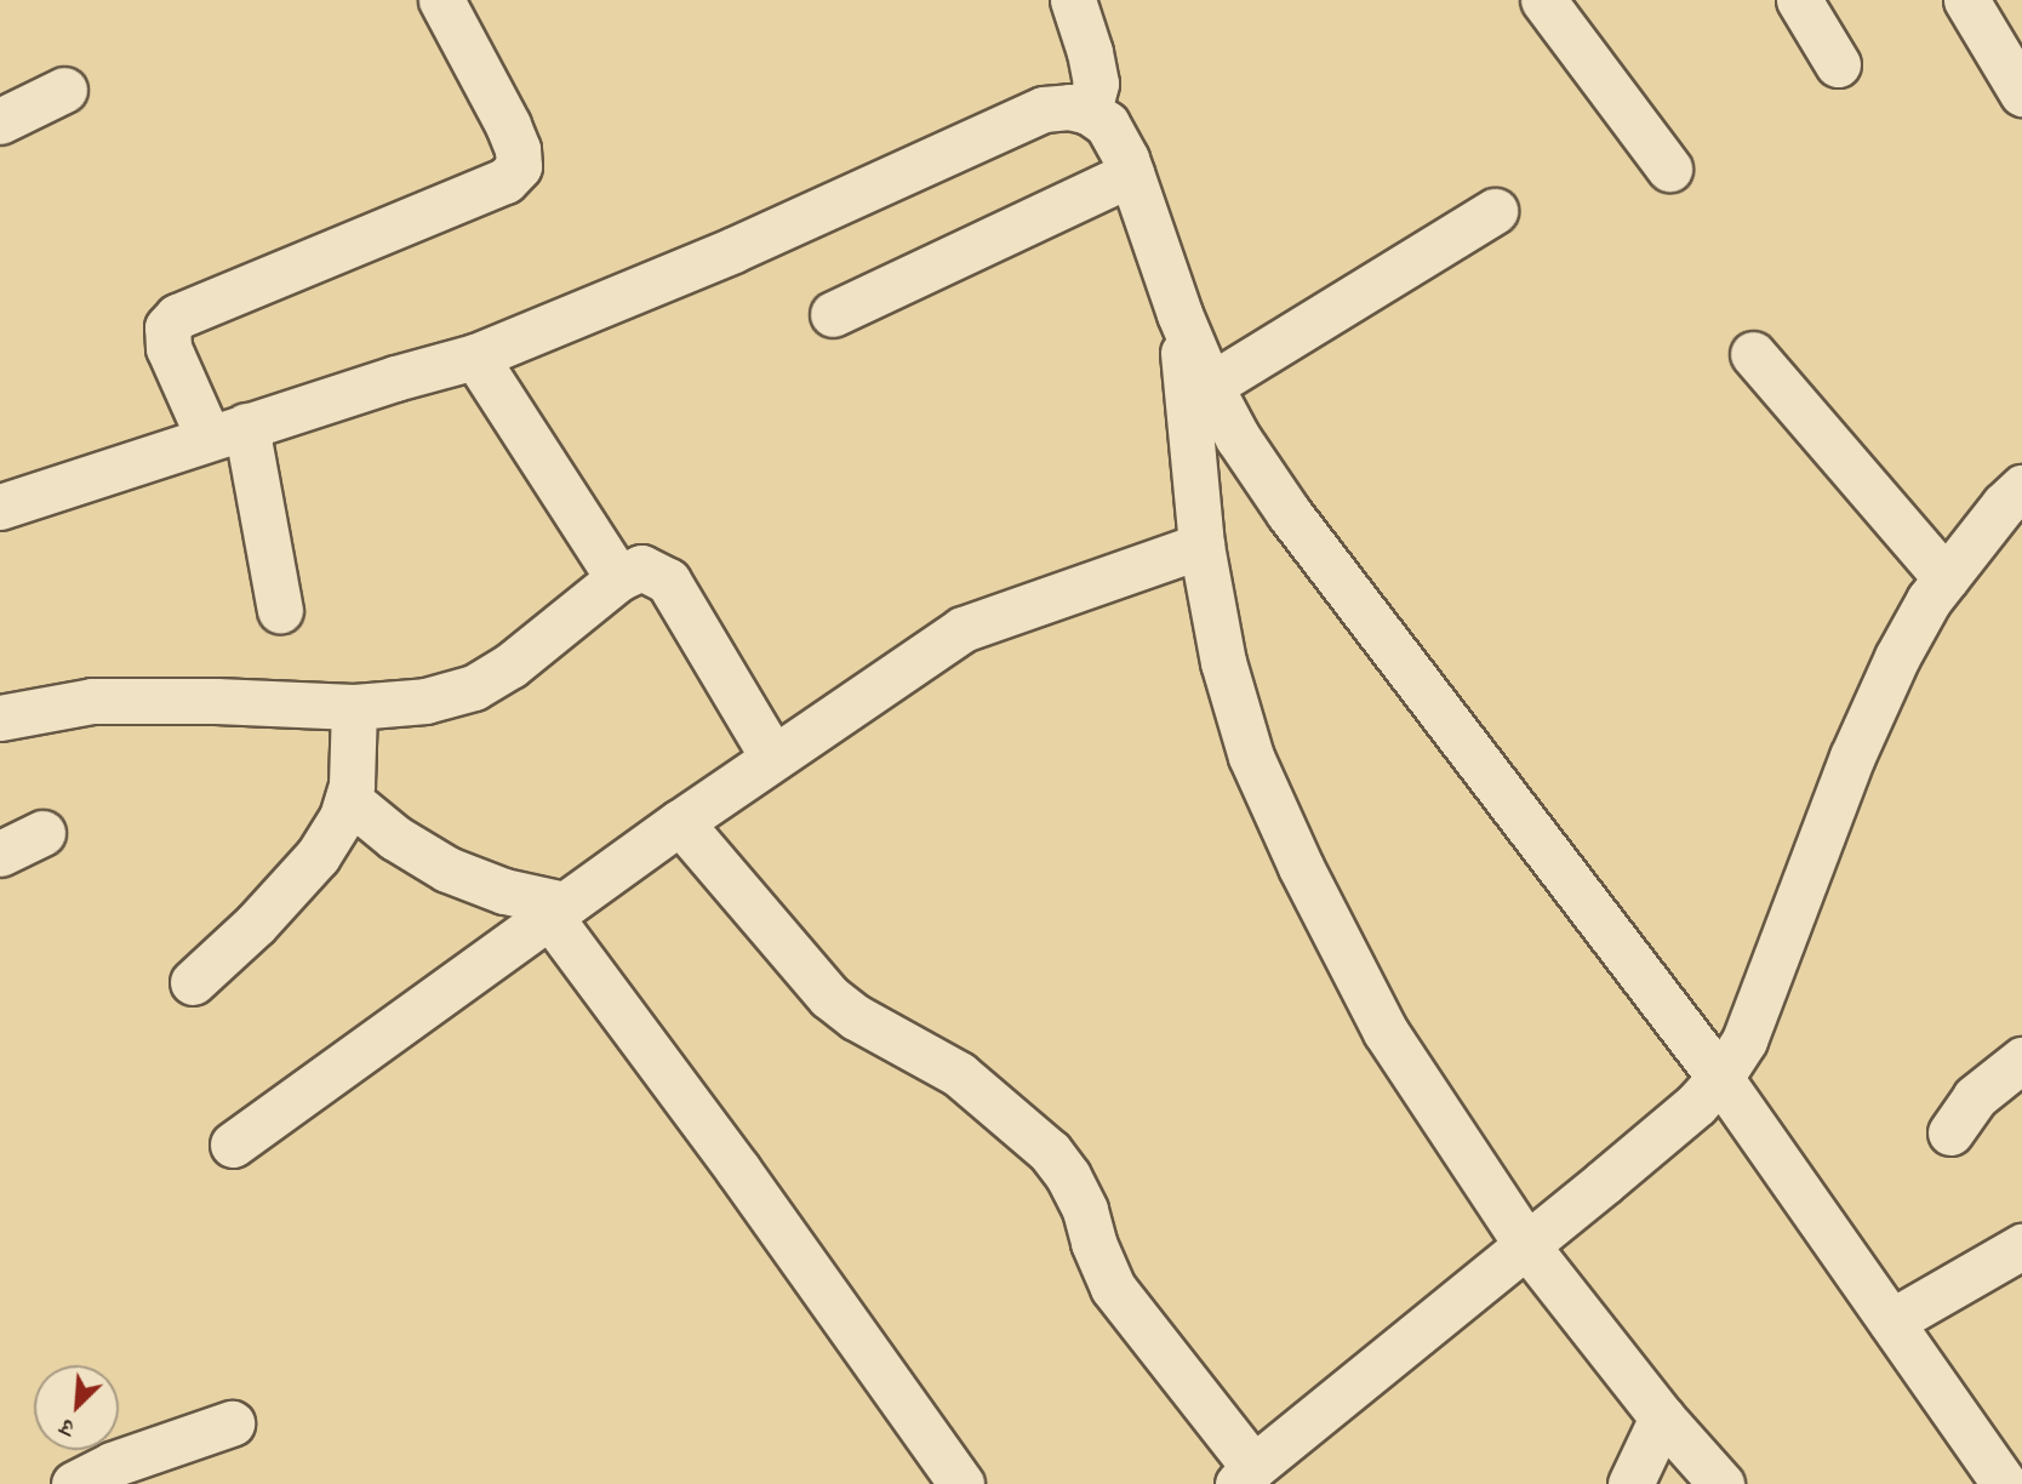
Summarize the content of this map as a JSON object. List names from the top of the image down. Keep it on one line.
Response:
{"north":"bottom left"}
